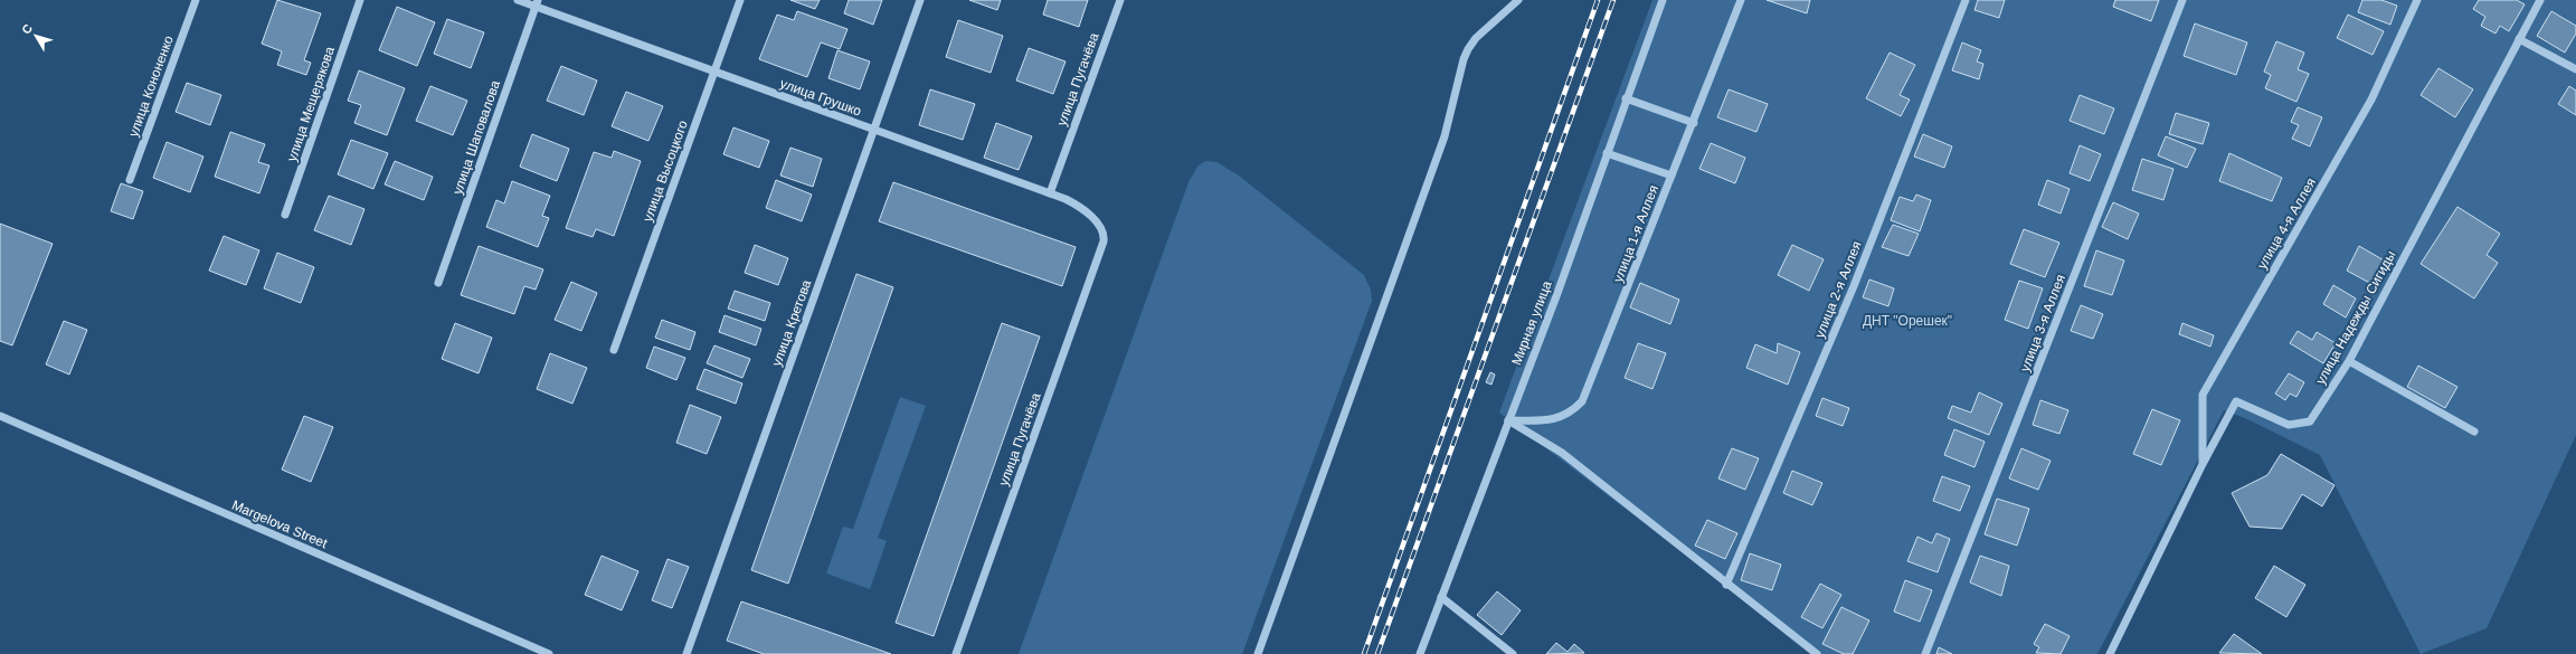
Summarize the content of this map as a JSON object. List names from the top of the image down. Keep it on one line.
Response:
{"streets":{"street":["улица Пугачёва","улица Кононенко","улица Грушко","улица Мещерякова","улица Шаповалова","улица Высоцкого","улица 4-я Аллея","улица 1-я Аллея","улица 2-я Аллея","улица Надежды Сигиды","улица Кретова","Мирная улица","улица 3-я Аллея","Margelova Street"]},"crossings":[["улица Пугачёва","улица Грушко"],["улица Грушко","улица Шаповалова"],["улица Грушко","улица Высоцкого"],["улица Грушко","улица Кретова"],["улица 4-я Аллея","улица Надежды Сигиды"],["улица 1-я Аллея","Мирная улица"]],"parks":["ДНТ \"Орешек\""],"north":"top left"}
